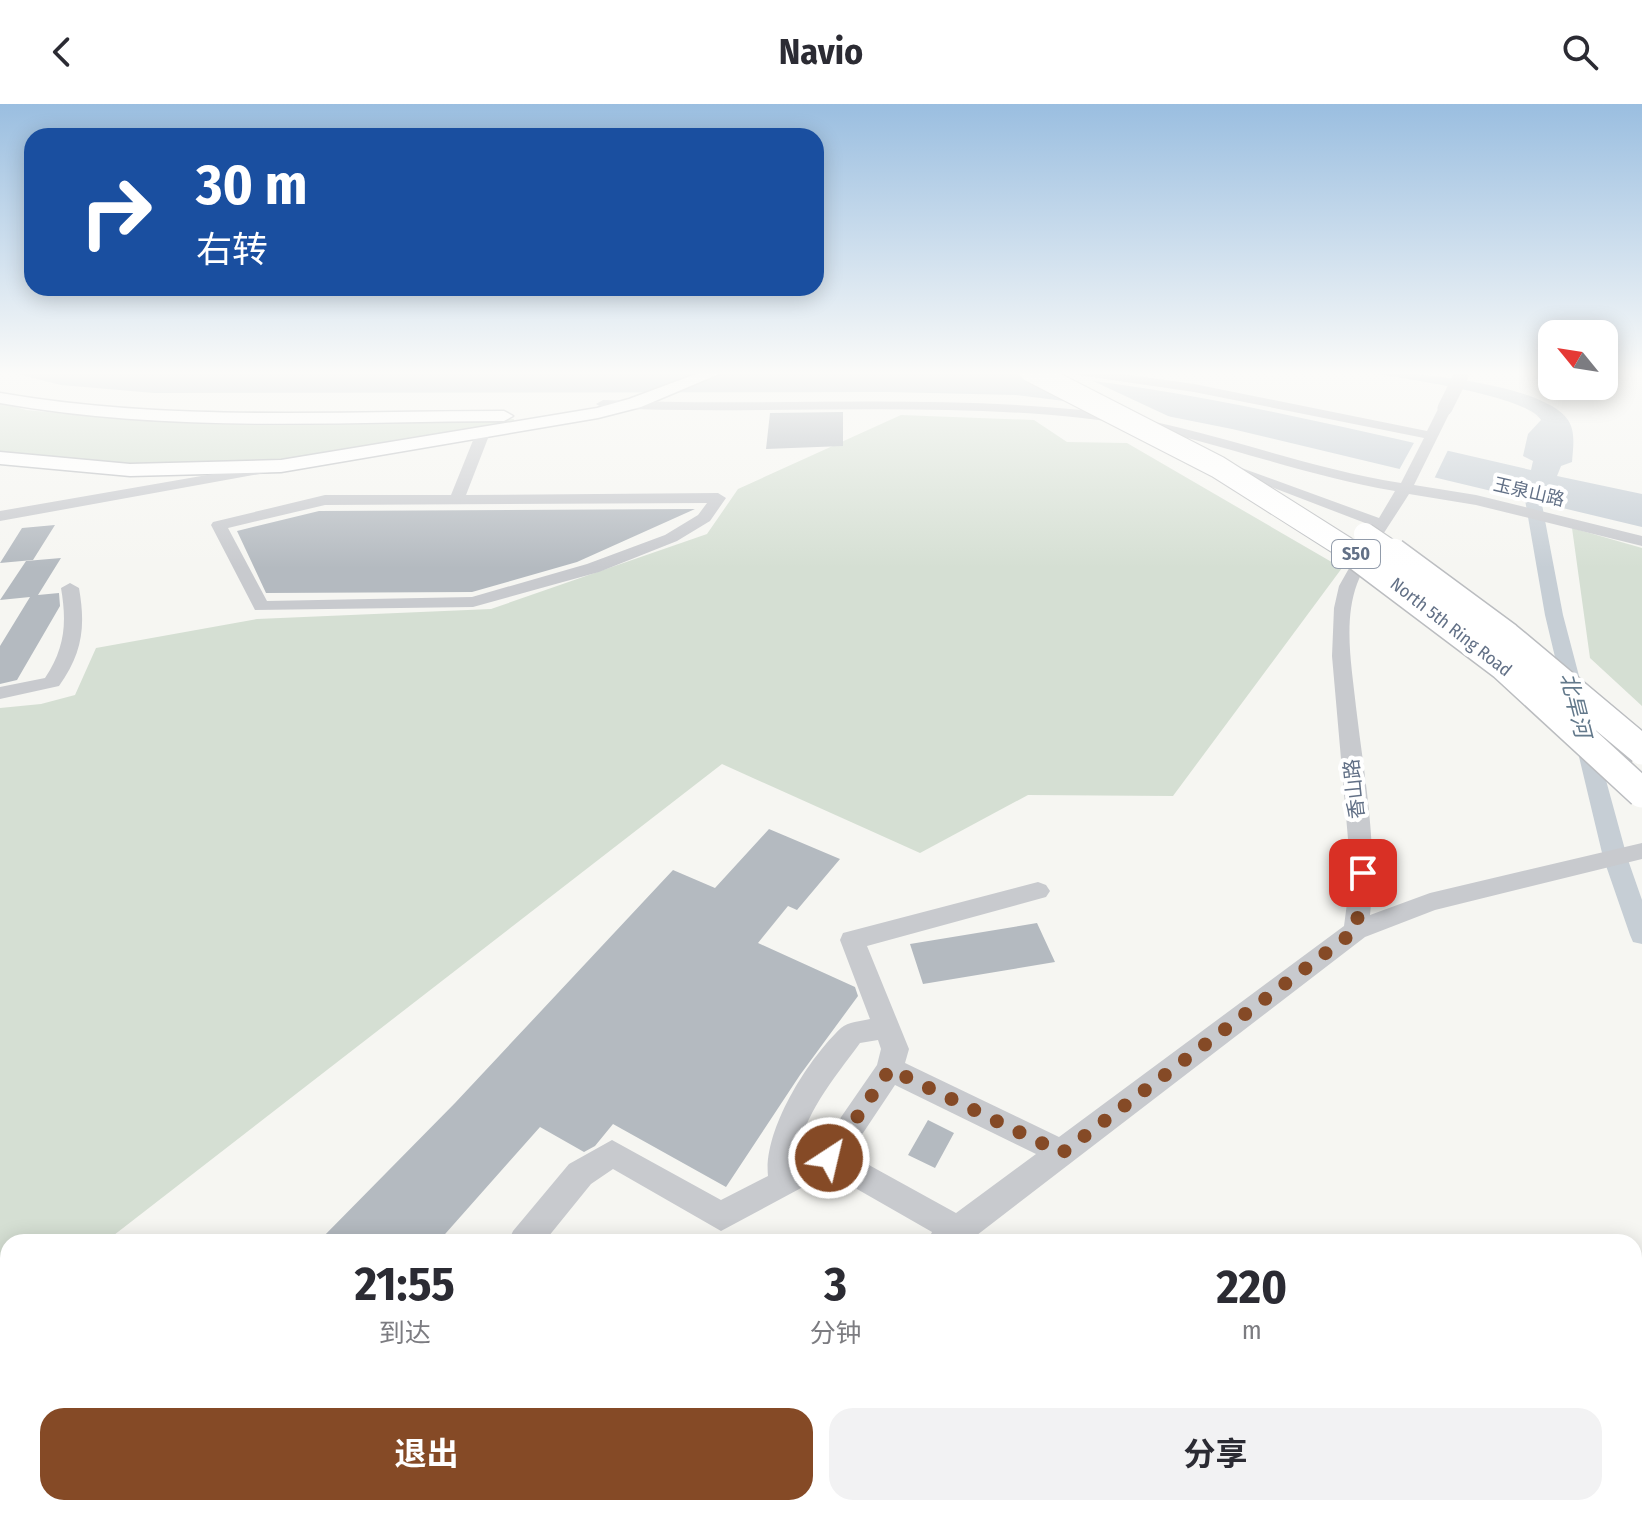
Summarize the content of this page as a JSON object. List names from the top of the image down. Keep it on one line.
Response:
{"streets":{"highway":["S50","North 5th Ring Road"],"street":["玉泉山路","香山路"]},"crossings":[["玉泉山路","香山路"]],"water":["北旱河"],"north":"top left","page":{"header":"Navio","turn":["30 m","右转"],"eta":["21:55","到达","3","分钟","220","m"],"buttons":["退出","分享"]}}
